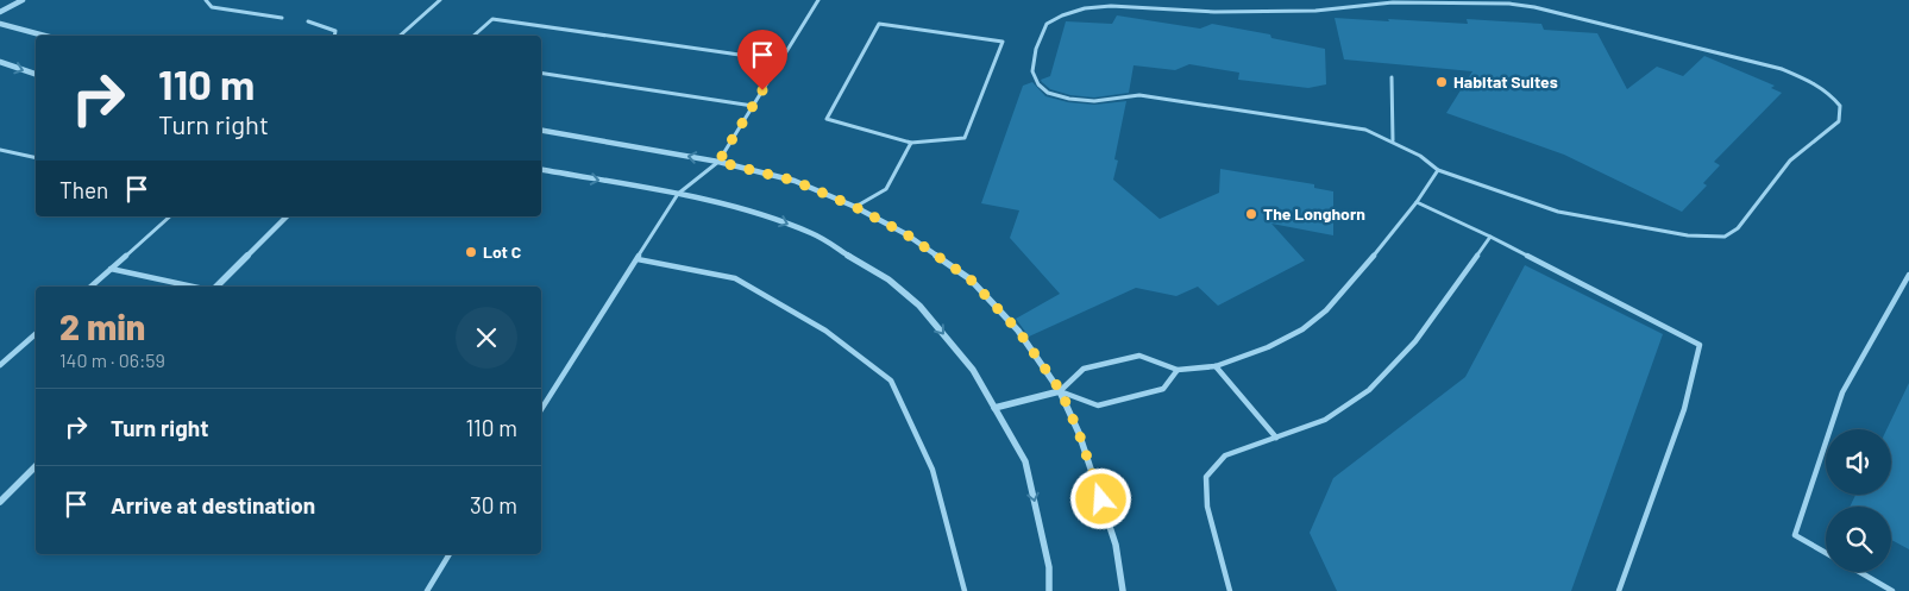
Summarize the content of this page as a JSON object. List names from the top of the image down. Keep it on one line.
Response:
{"places":["Habitat Suites","The Longhorn","Lot C"],"page":{"turn":["110 m","Turn right"],"then":"Then","heading":["2 min","140 m · 06:59"],"list":[{"name":"Turn right","value":"110 m"},{"name":"Arrive at destination","value":"30 m"}]}}
